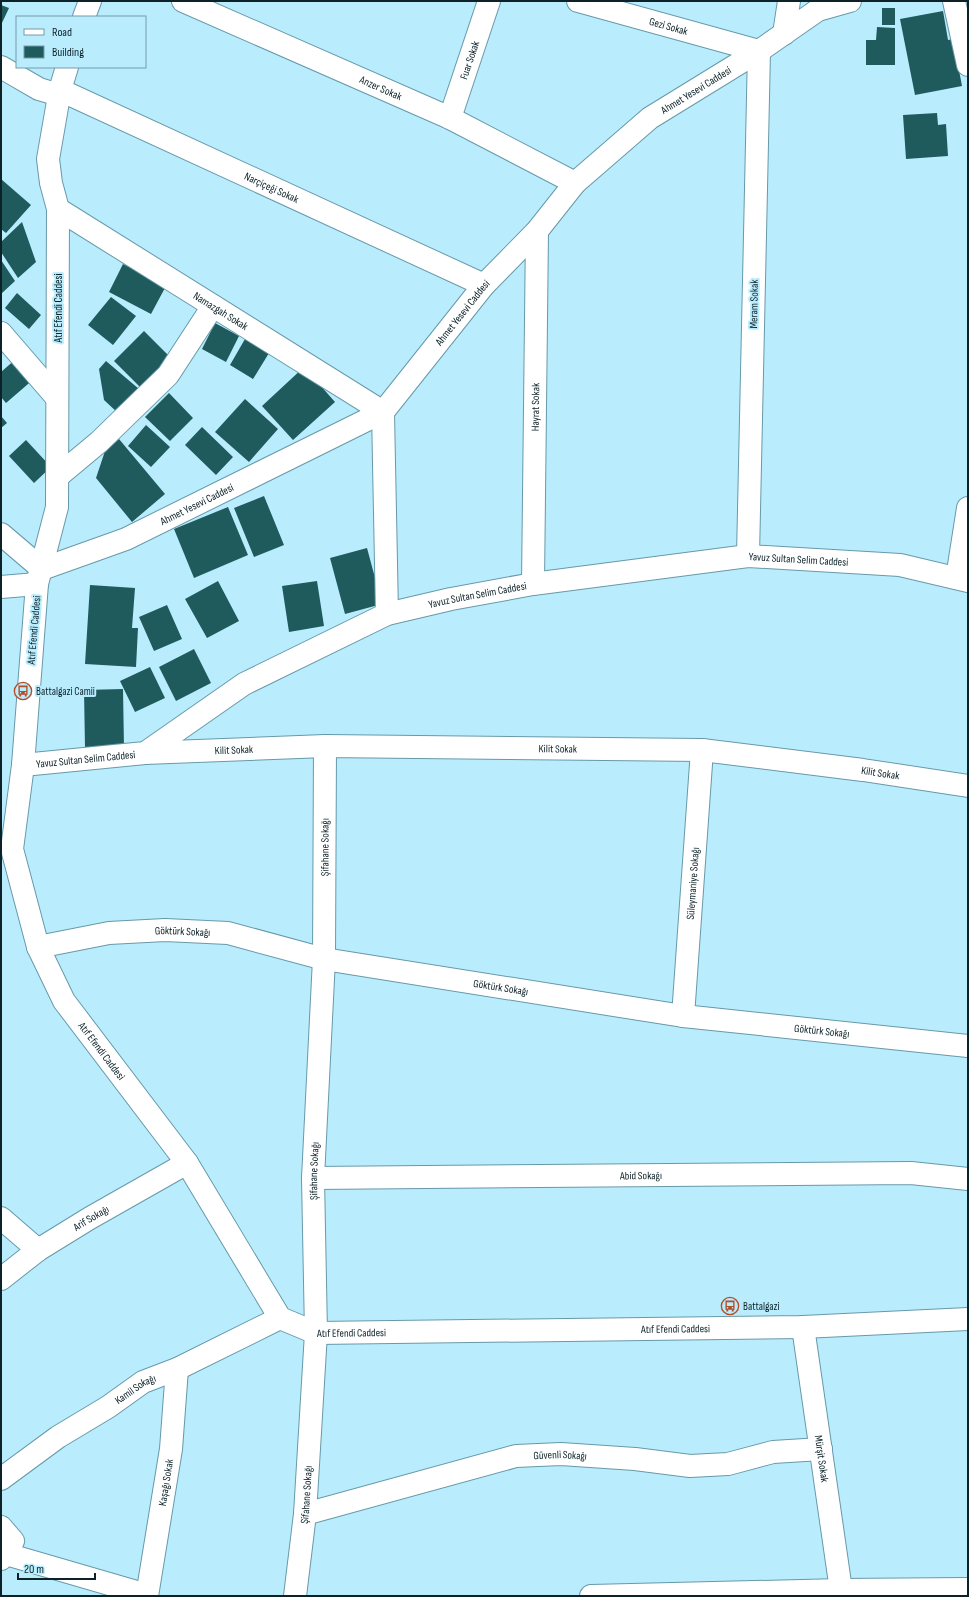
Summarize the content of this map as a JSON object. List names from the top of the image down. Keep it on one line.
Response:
{"streets":{"street":["Gezi Sokak","Fuar Sokak","Anzer Sokak","Ahmet Yesevi Caddesi","Narçiçeği Sokak","Meram Sokak","Atıf Efendi Caddesi","Namazgah Sokak","Hayrat Sokak","Yavuz Sultan Selim Caddesi","Kilit Sokak","Şifahane Sokağı","Süleymaniye Sokağı","Göktürk Sokağı","Abid Sokağı","Arif Sokağı","Kamil Sokağı","Güvenli Sokağı","Mürşit Sokak","Kaşağı Sokak"]},"crossings":[["Gezi Sokak","Ahmet Yesevi Caddesi"],["Gezi Sokak","Meram Sokak"],["Fuar Sokak","Anzer Sokak"],["Anzer Sokak","Ahmet Yesevi Caddesi"],["Ahmet Yesevi Caddesi","Narçiçeği Sokak"],["Ahmet Yesevi Caddesi","Meram Sokak"],["Ahmet Yesevi Caddesi","Atıf Efendi Caddesi"],["Ahmet Yesevi Caddesi","Namazgah Sokak"],["Ahmet Yesevi Caddesi","Hayrat Sokak"],["Narçiçeği Sokak","Atıf Efendi Caddesi"],["Meram Sokak","Yavuz Sultan Selim Caddesi"],["Atıf Efendi Caddesi","Namazgah Sokak"],["Atıf Efendi Caddesi","Yavuz Sultan Selim Caddesi"],["Atıf Efendi Caddesi","Şifahane Sokağı"],["Atıf Efendi Caddesi","Göktürk Sokağı"],["Atıf Efendi Caddesi","Arif Sokağı"],["Atıf Efendi Caddesi","Kamil Sokağı"],["Atıf Efendi Caddesi","Mürşit Sokak"],["Hayrat Sokak","Yavuz Sultan Selim Caddesi"],["Yavuz Sultan Selim Caddesi","Kilit Sokak"],["Kilit Sokak","Şifahane Sokağı"],["Kilit Sokak","Süleymaniye Sokağı"],["Şifahane Sokağı","Göktürk Sokağı"],["Şifahane Sokağı","Abid Sokağı"],["Şifahane Sokağı","Güvenli Sokağı"],["Süleymaniye Sokağı","Göktürk Sokağı"],["Kamil Sokağı","Kaşağı Sokak"],["Güvenli Sokağı","Mürşit Sokak"]],"places":{"bus stop":["Battalgazi Camii","Battalgazi"]},"legend":["Road","Building"],"scale_bar":"20 m"}
